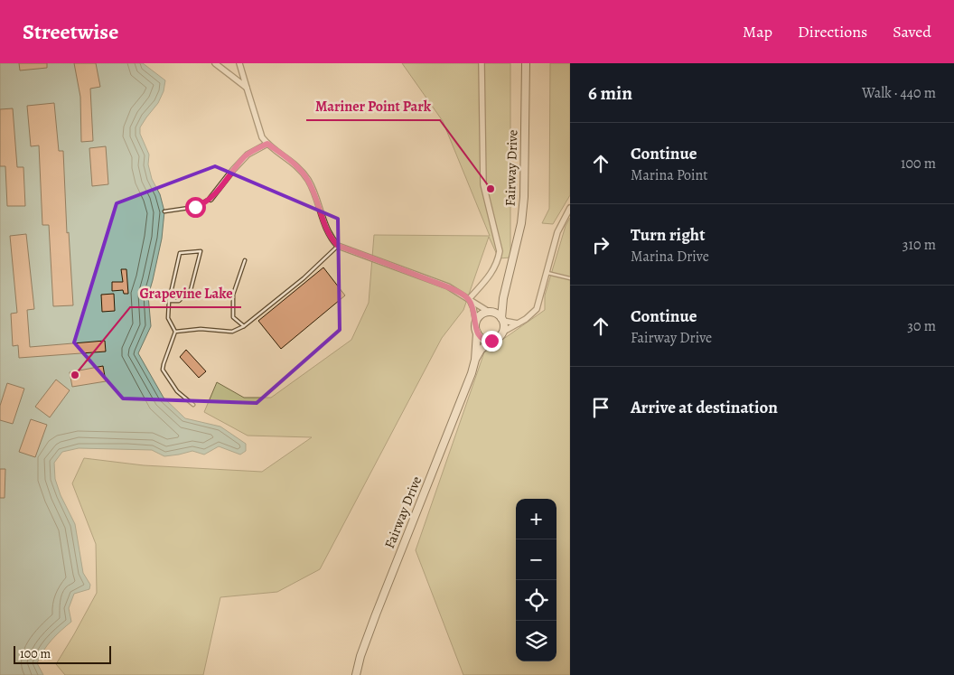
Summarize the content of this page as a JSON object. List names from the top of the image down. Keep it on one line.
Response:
{"streets":{"street":["Fairway Drive"]},"places":["Mariner Point Park","Grapevine Lake"],"scale_bar":"100 m","page":{"header":"Streetwise","nav":["Map","Directions","Saved"],"heading":["6 min","Walk · 440 m"],"list":[["Continue","Marina Point","100 m"],["Turn right","Marina Drive","310 m"],["Continue","Fairway Drive","30 m"],"Arrive at destination"],"map_buttons":["+","−"],"scale":"100 m"}}
